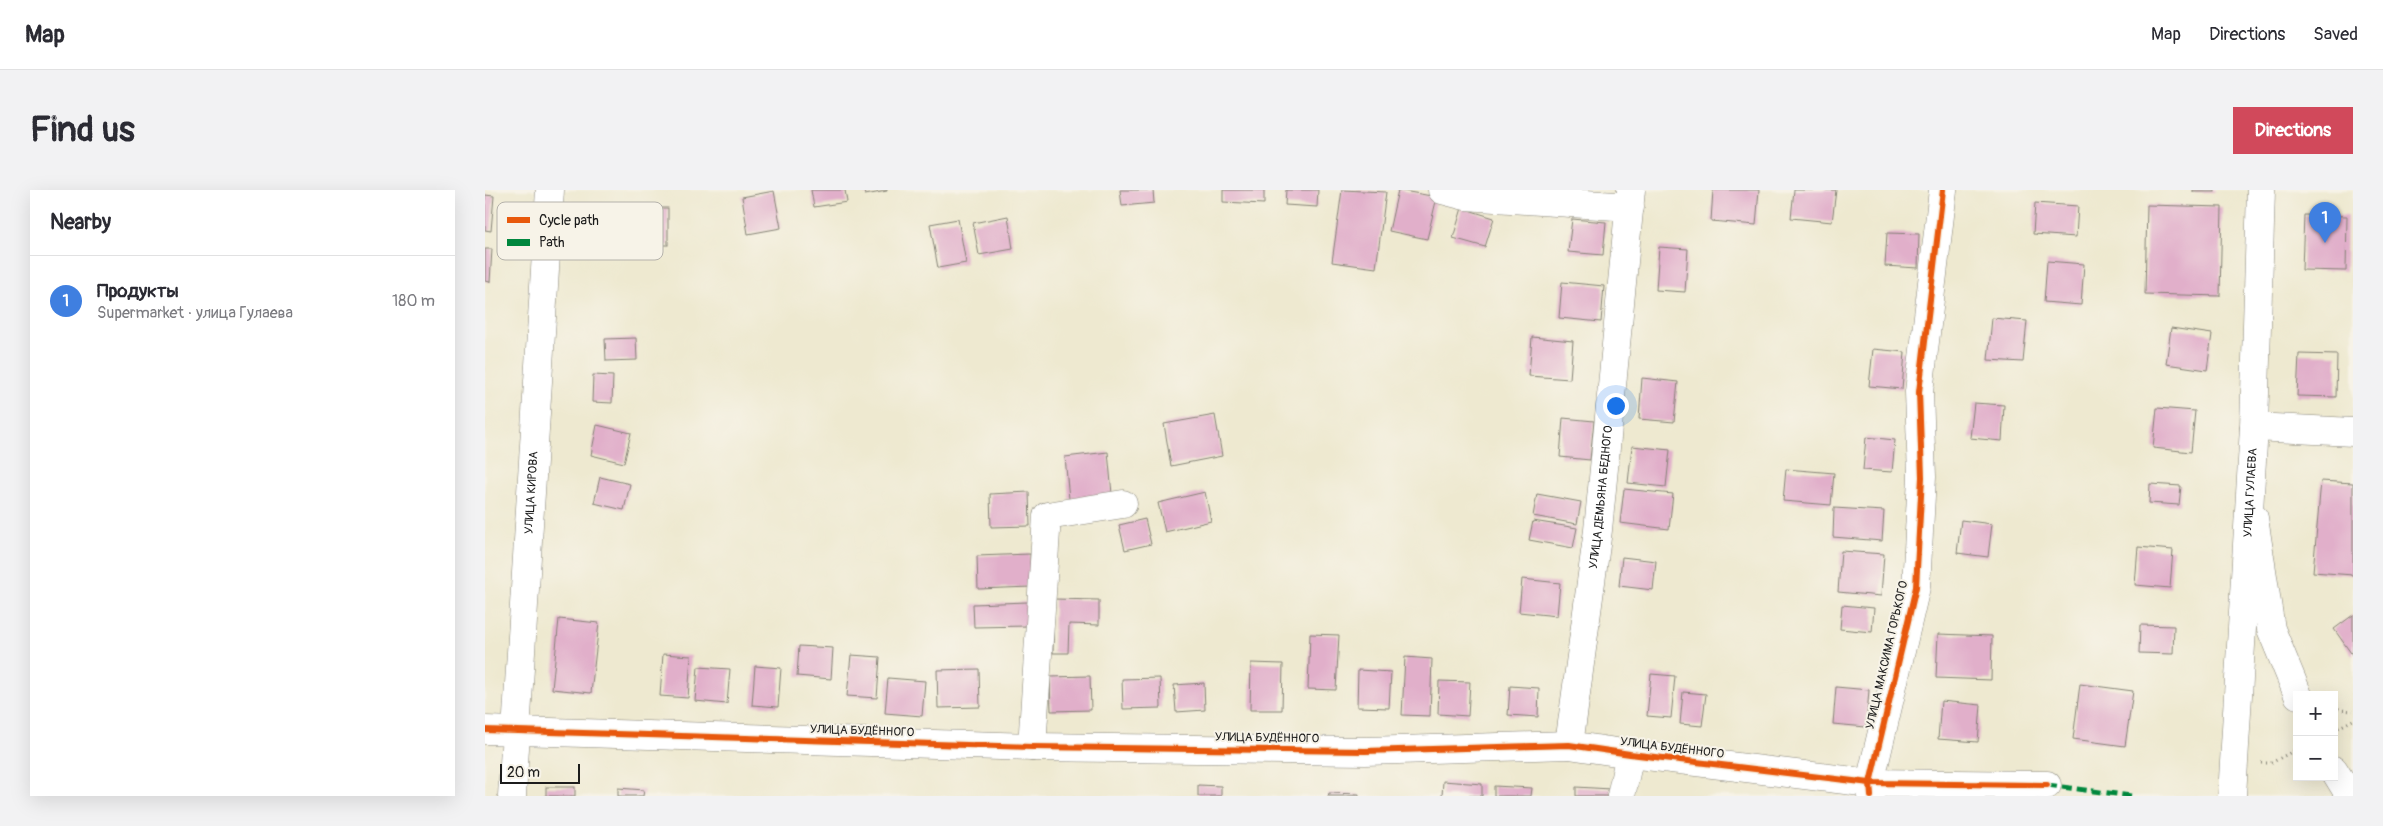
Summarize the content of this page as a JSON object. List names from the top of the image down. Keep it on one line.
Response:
{"streets":{"street":["УЛИЦА КИРОВА","УЛИЦА ГУЛАЕВА","УЛИЦА ДЕМЬЯНА БЕДНОГО","УЛИЦА МАКСИМА ГОРЬКОГО","УЛИЦА БУДЁННОГО"]},"crossings":[["УЛИЦА КИРОВА","УЛИЦА БУДЁННОГО"],["УЛИЦА ДЕМЬЯНА БЕДНОГО","УЛИЦА БУДЁННОГО"],["УЛИЦА МАКСИМА ГОРЬКОГО","УЛИЦА БУДЁННОГО"]],"legend":["Cycle path","Path"],"scale_bar":"20 m","page":{"header":"Map","nav":["Map","Directions","Saved"],"buttons":"Directions","title":"Find us","heading":"Nearby","pins":"1","list":[{"mark":"1","name":"Продукты","note":"Supermarket · улица Гулаева","value":"180 m"}],"map_buttons":["+","−"],"scale":"20 m"}}
